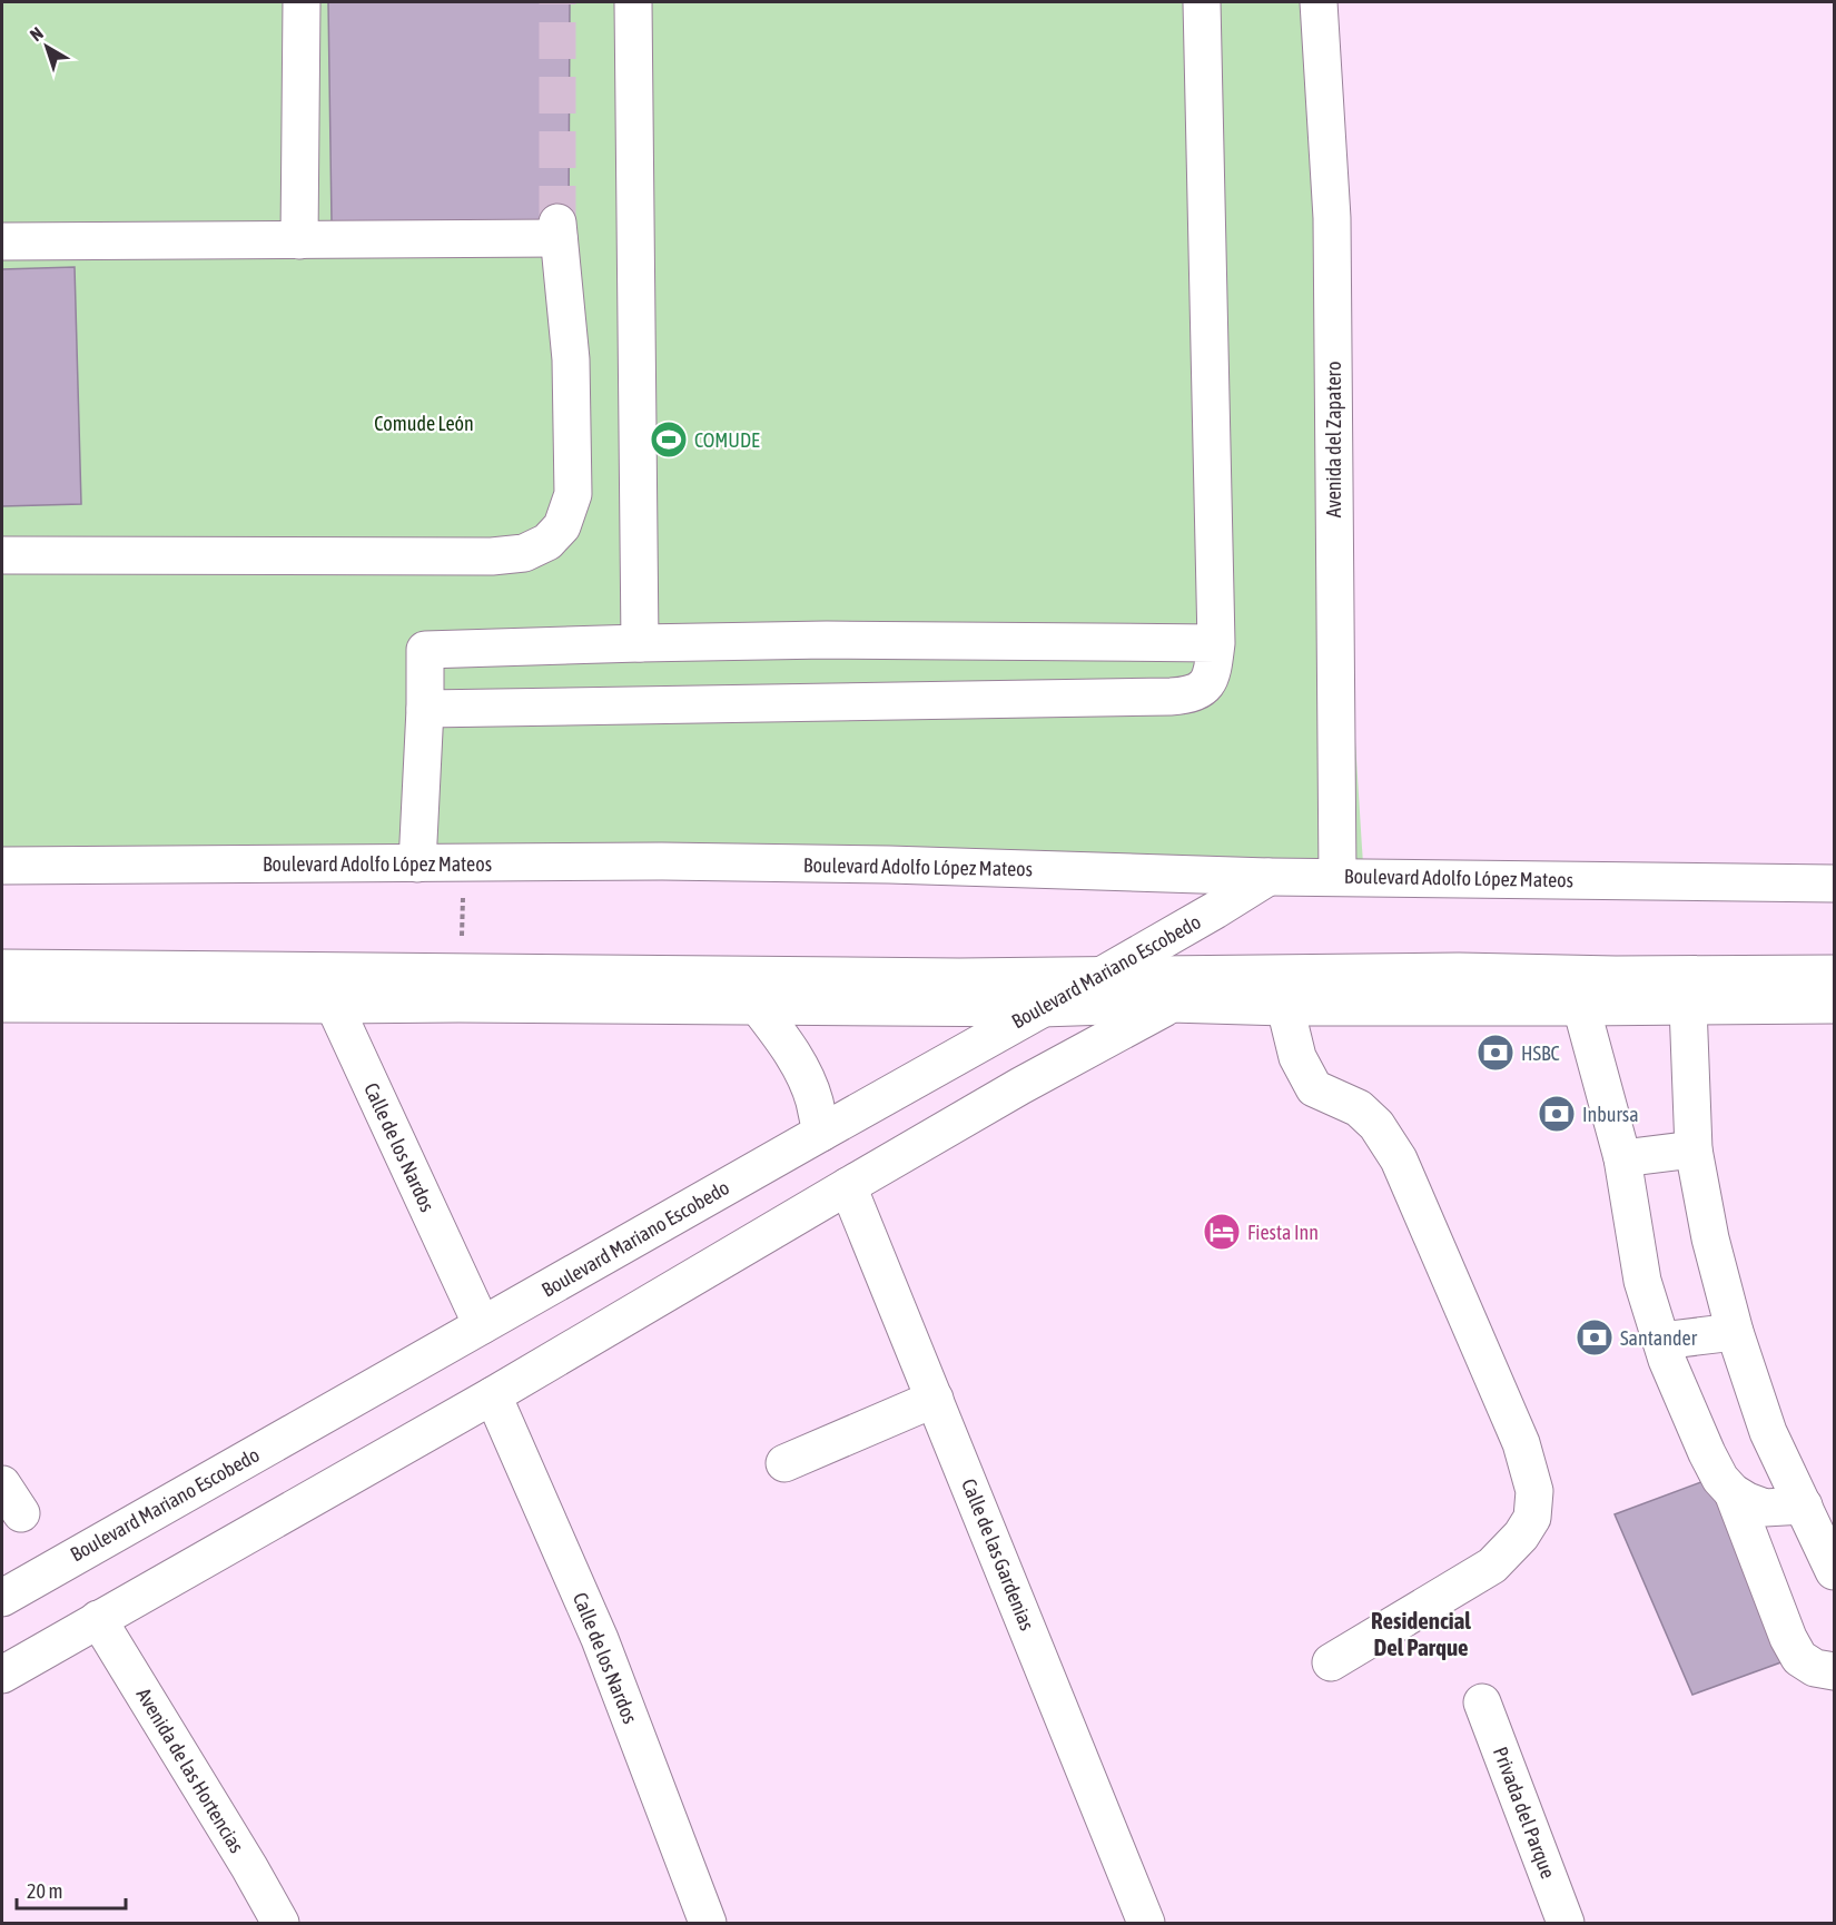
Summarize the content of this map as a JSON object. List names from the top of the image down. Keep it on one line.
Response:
{"streets":{"main road":["Avenida del Zapatero","Boulevard Adolfo López Mateos","Boulevard Mariano Escobedo","Calle de los Nardos","Calle de las Gardenias","Avenida de las Hortencias","Privada del Parque"]},"crossings":[["Avenida del Zapatero","Boulevard Adolfo López Mateos"],["Boulevard Adolfo López Mateos","Boulevard Mariano Escobedo"],["Boulevard Mariano Escobedo","Calle de los Nardos"]],"districts":["Residencial Del Parque"],"parks":["Comude León"],"places":{"sports":["COMUDE"],"bank":["HSBC","Inbursa","Santander"],"hotel":["Fiesta Inn"]},"scale_bar":"20 m","north":"top left"}
